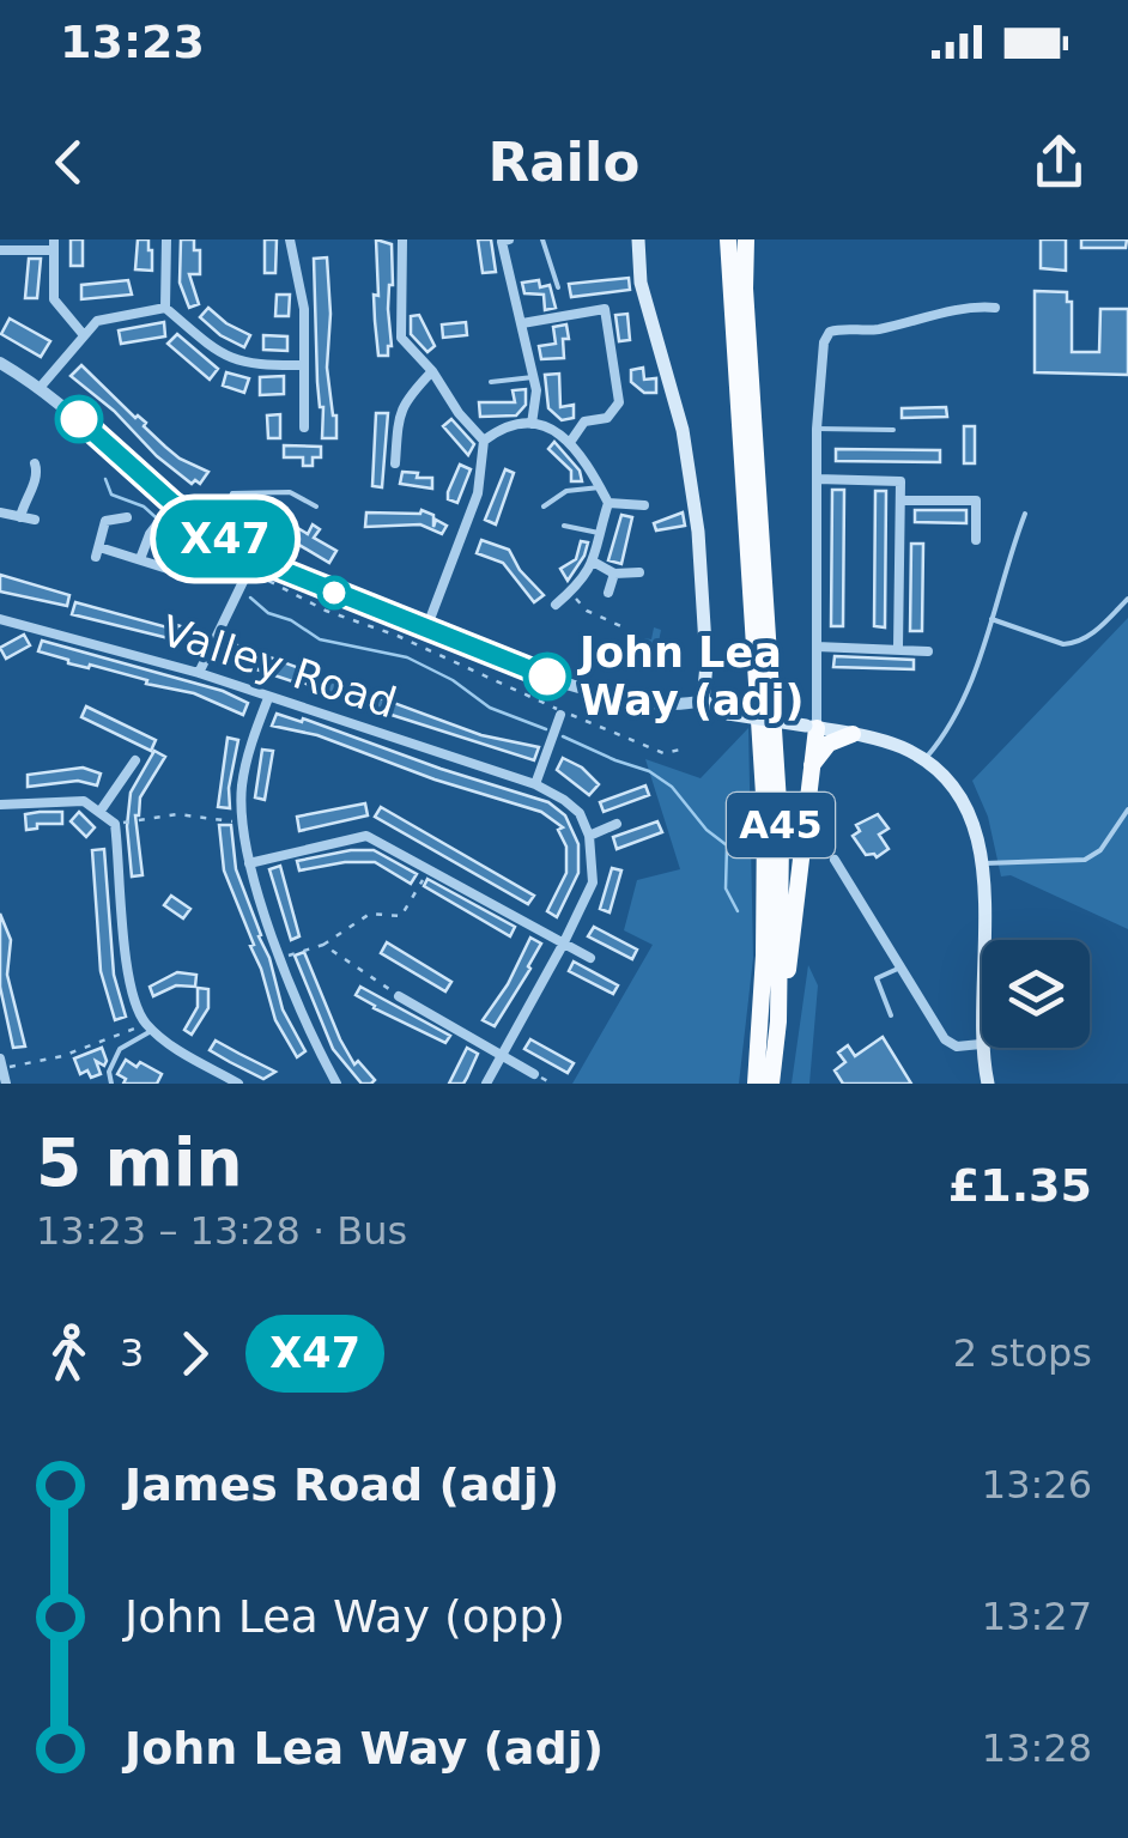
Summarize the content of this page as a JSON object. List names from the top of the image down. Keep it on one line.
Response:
{"streets":{"highway":["A45"],"street":["Valley Road"]},"places":["John Lea Way (adj)"],"lines":["bus line X47"],"page":{"status":"13:23","header":"Railo","on_map":"X47","heading":["5 min","13:23 – 13:28 · Bus","£1.35"],"legs":["3","X47","2 stops"],"list":[{"name":"James Road (adj)","value":"13:26"},{"name":"John Lea Way (opp)","value":"13:27"},{"name":"John Lea Way (adj)","value":"13:28"}]}}
